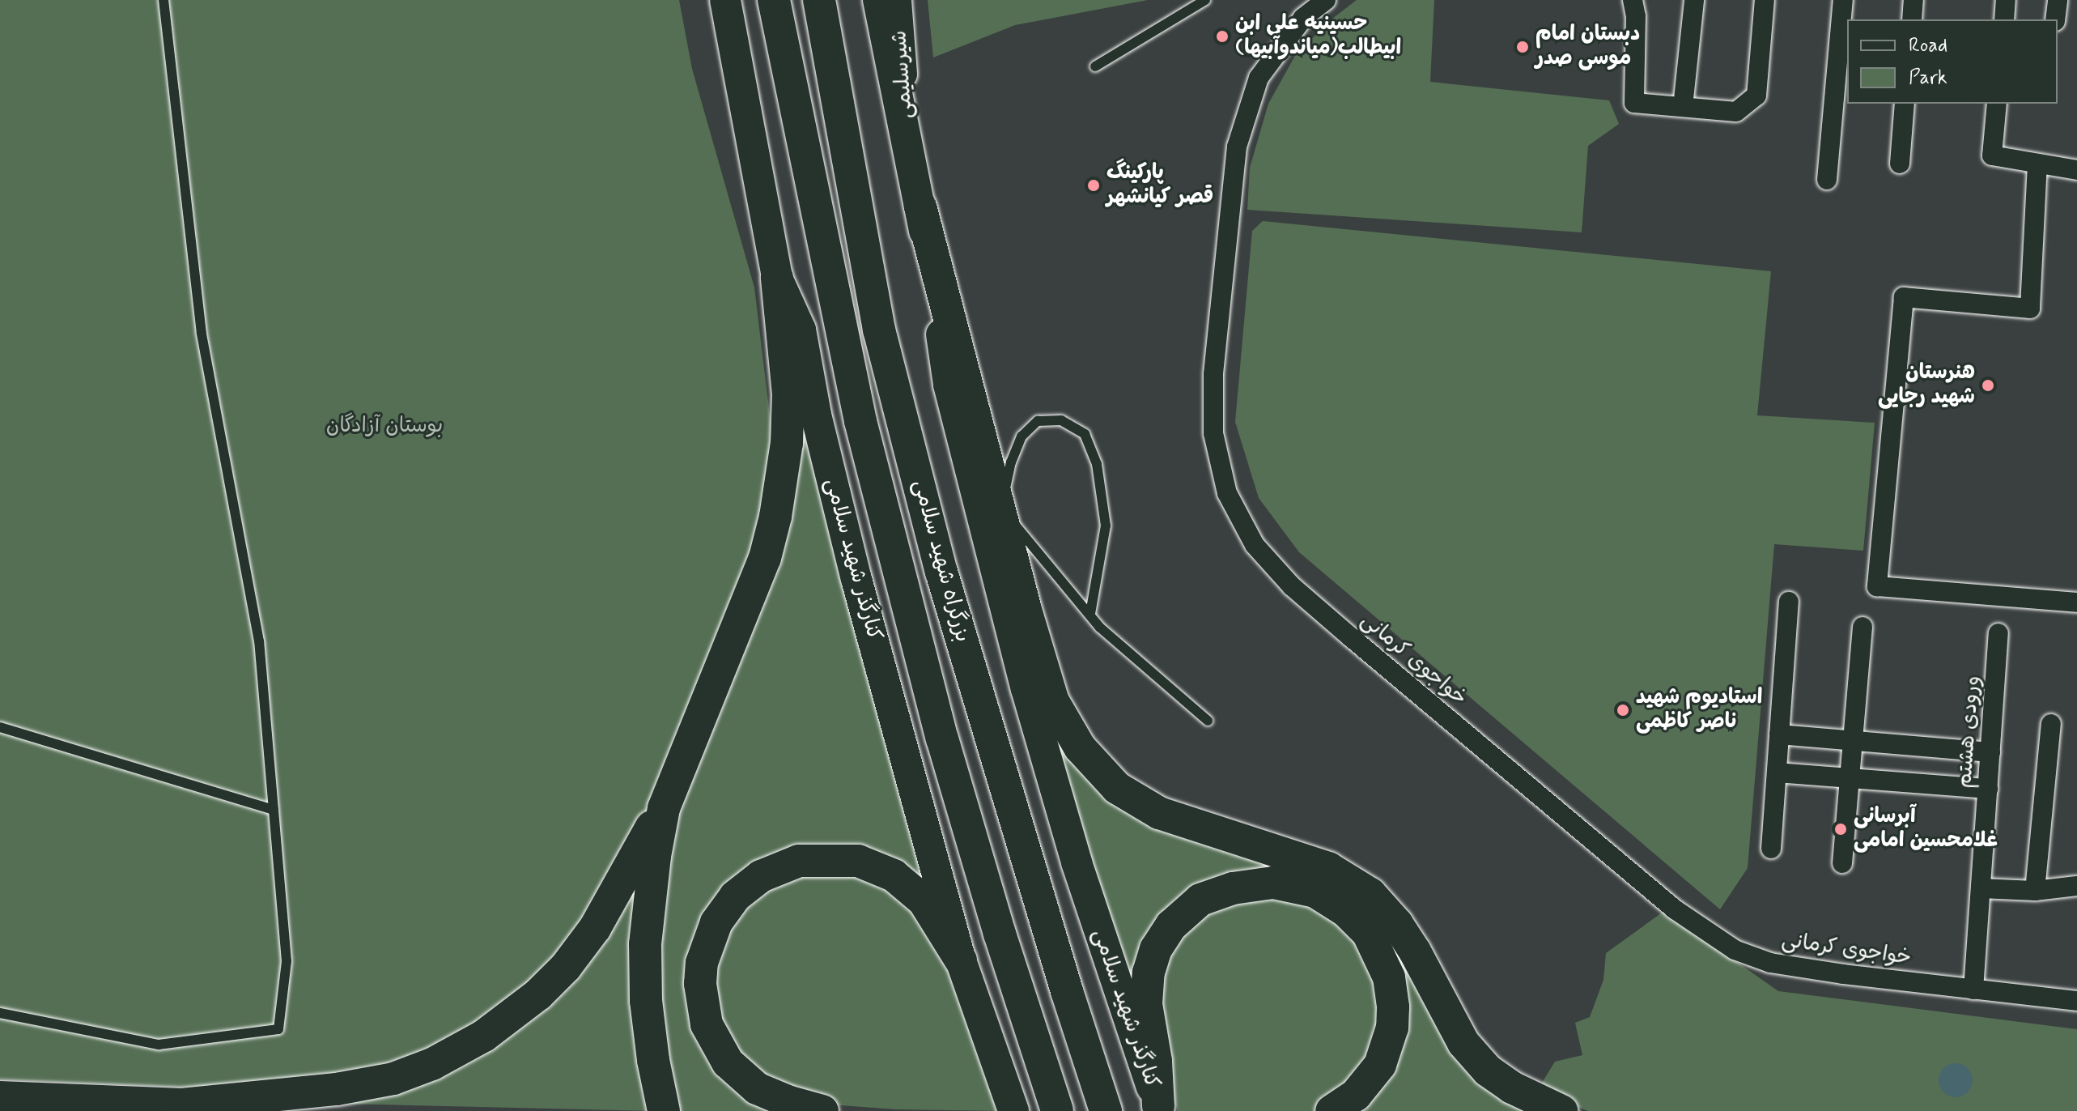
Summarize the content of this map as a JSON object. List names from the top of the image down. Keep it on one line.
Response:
{"streets":{"highway":["بزرگراه شهید سلامی"],"main road":["شیرسلیمی","کنارگذر شهید سلامی"],"street":["خواجوی کرمانی","ورودی هشتم"]},"crossings":[["شیرسلیمی","کنارگذر شهید سلامی"],["خواجوی کرمانی","ورودی هشتم"]],"parks":["بوستان آزادگان"],"places":["حسینیه علی ابن ابیطالب(میاندوآبیها)","دبستان امام موسی صدر","پارکینگ قصر کیانشهر","هنرستان شهید رجایی","استادیوم شهید ناصر کاظمی","آبرسانی غلامحسین امامی"],"legend":["Road","Park"]}
